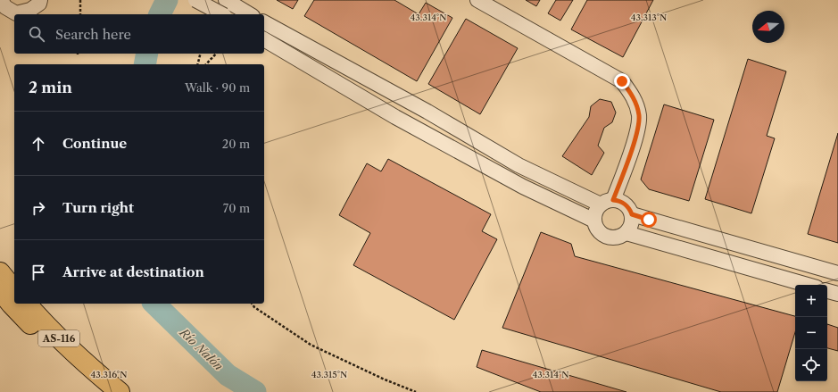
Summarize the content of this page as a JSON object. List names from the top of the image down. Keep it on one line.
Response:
{"streets":{"main road":["AS-116"]},"water":["Río Nalón"],"north":"left","page":{"search":"Search here","heading":["2 min","Walk · 90 m"],"list":[["Continue","20 m"],["Turn right","70 m"],"Arrive at destination"],"map_buttons":["+","−"]},"coordinates":["43.314°N","43.313°N","43.316°N","43.315°N"]}
